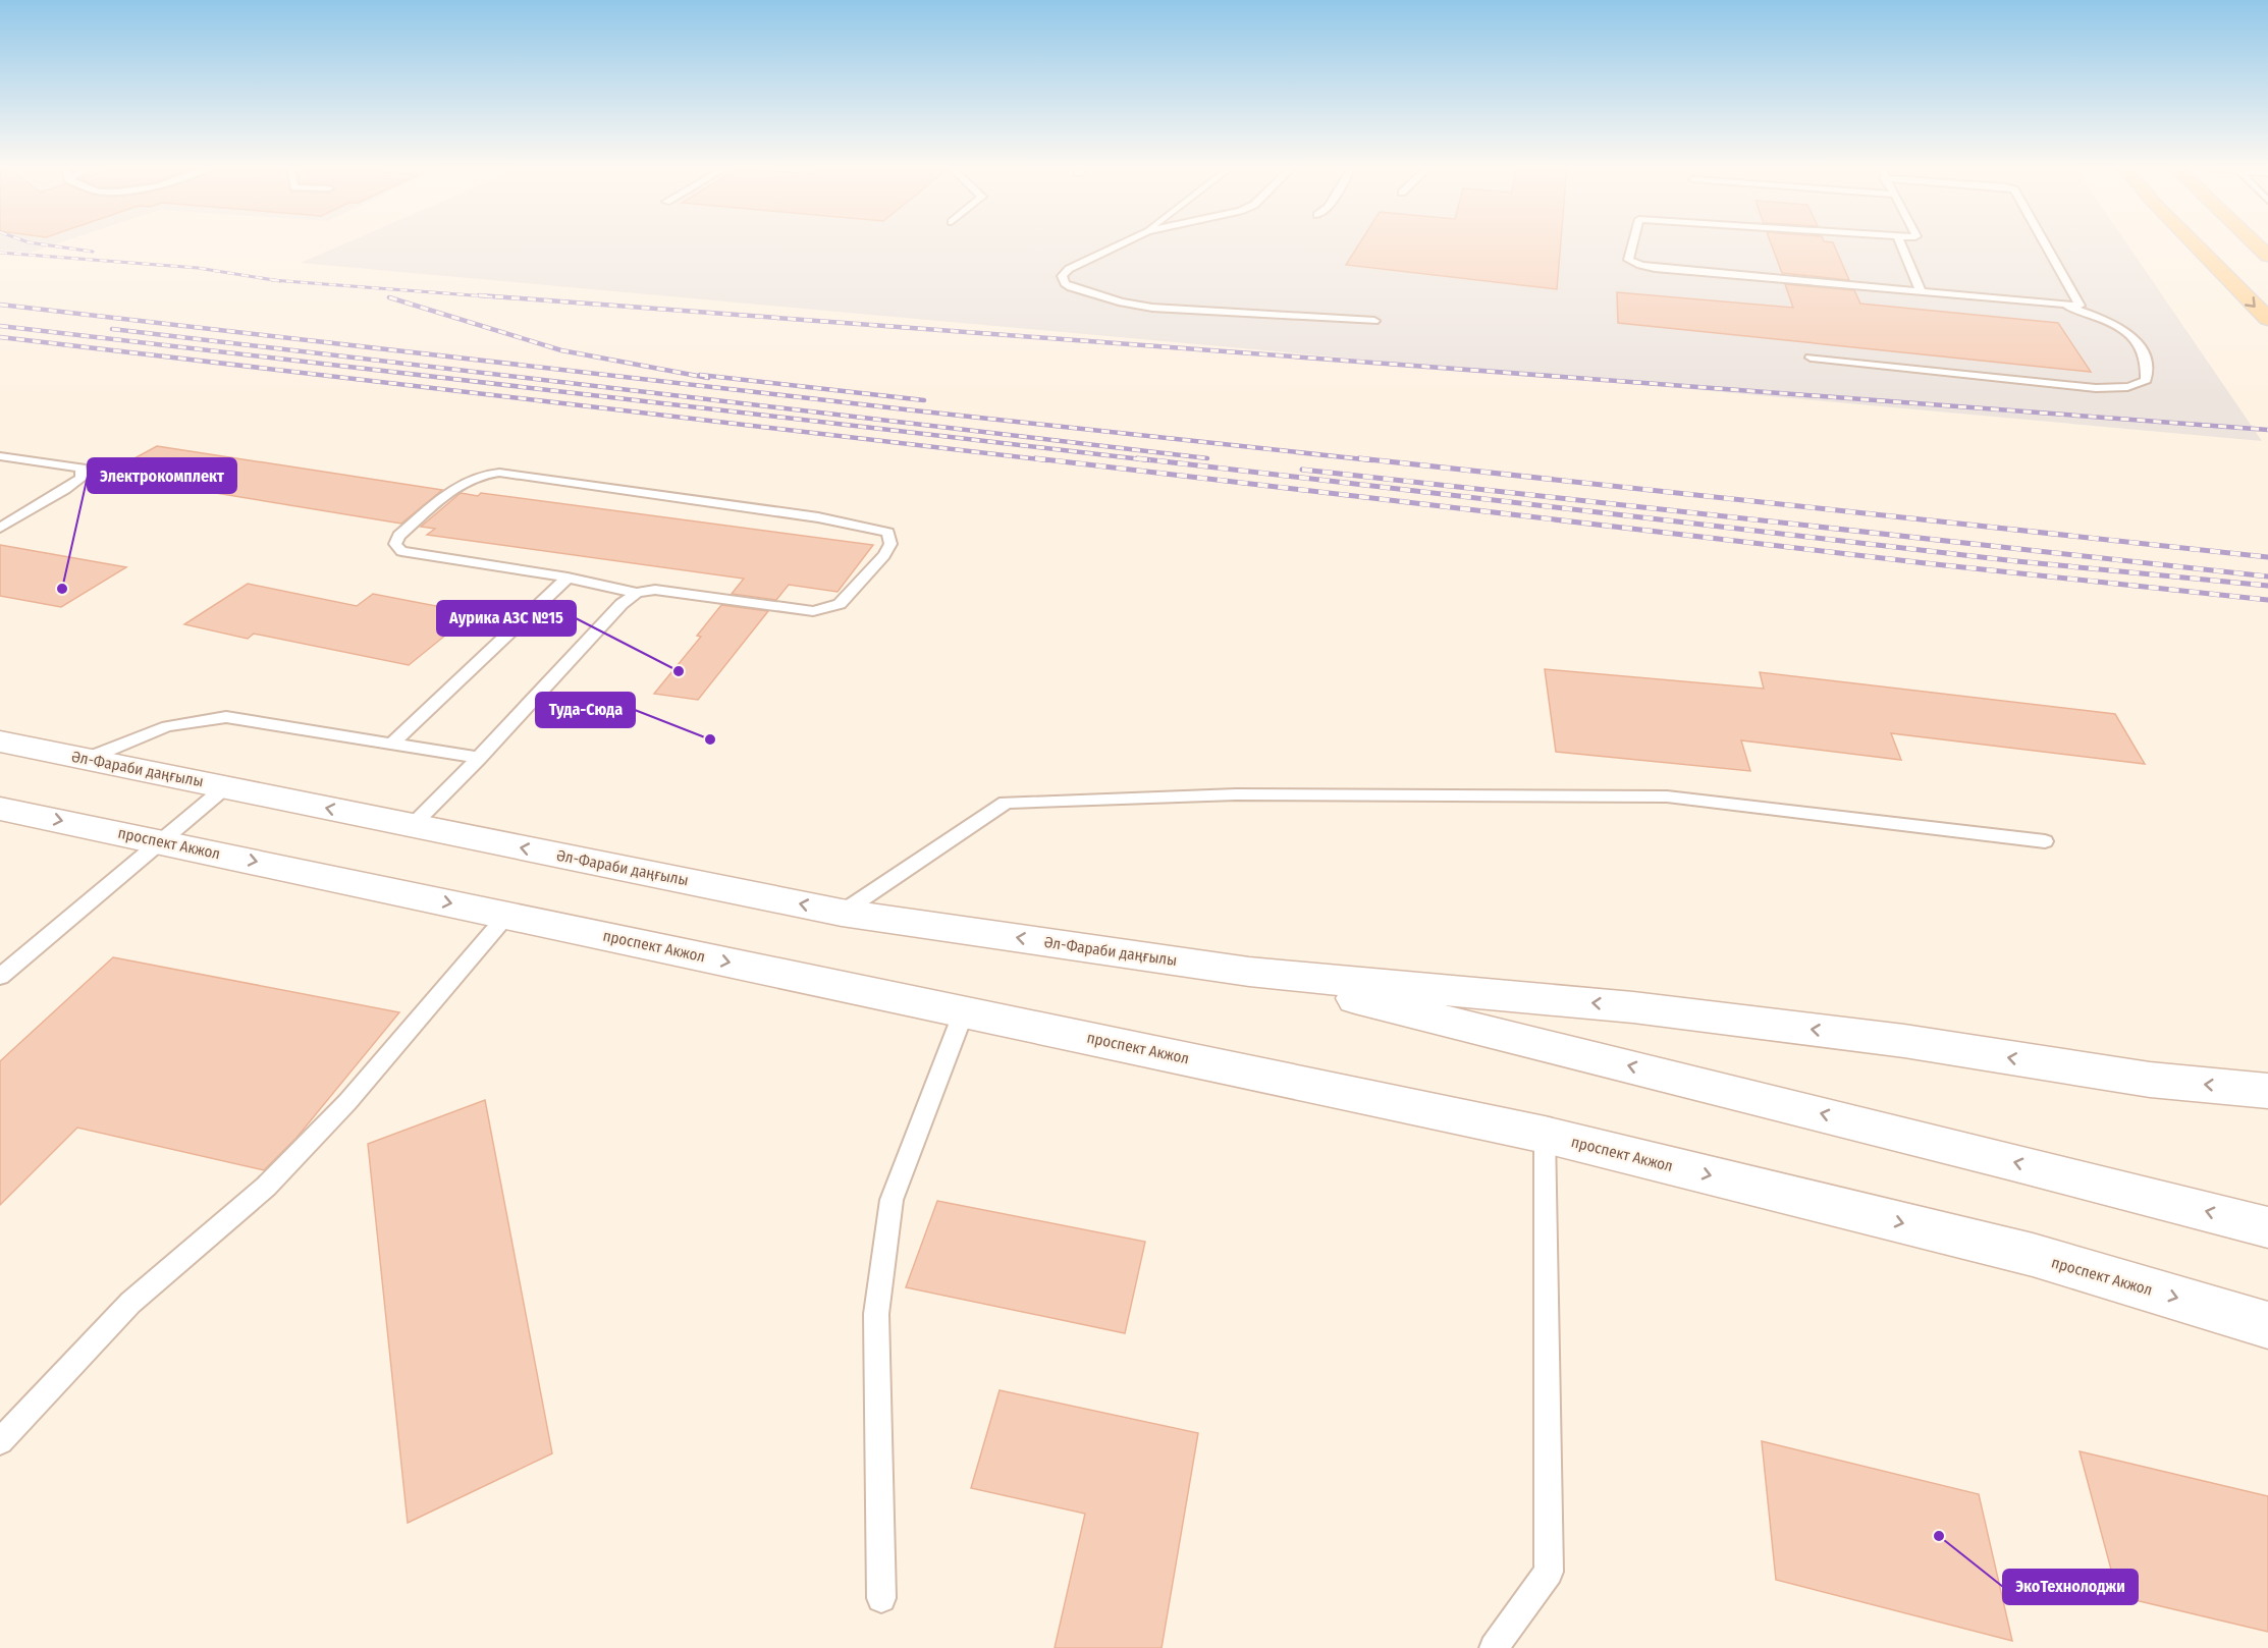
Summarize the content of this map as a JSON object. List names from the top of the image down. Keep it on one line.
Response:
{"streets":{"main road":["Әл-Фараби даңғылы","проспект Акжол"]},"one_way":["Әл-Фараби даңғылы"],"places":["Электрокомплект","Аурика АЗС №15","Туда-Сюда","ЭкоТехнолоджи"]}
